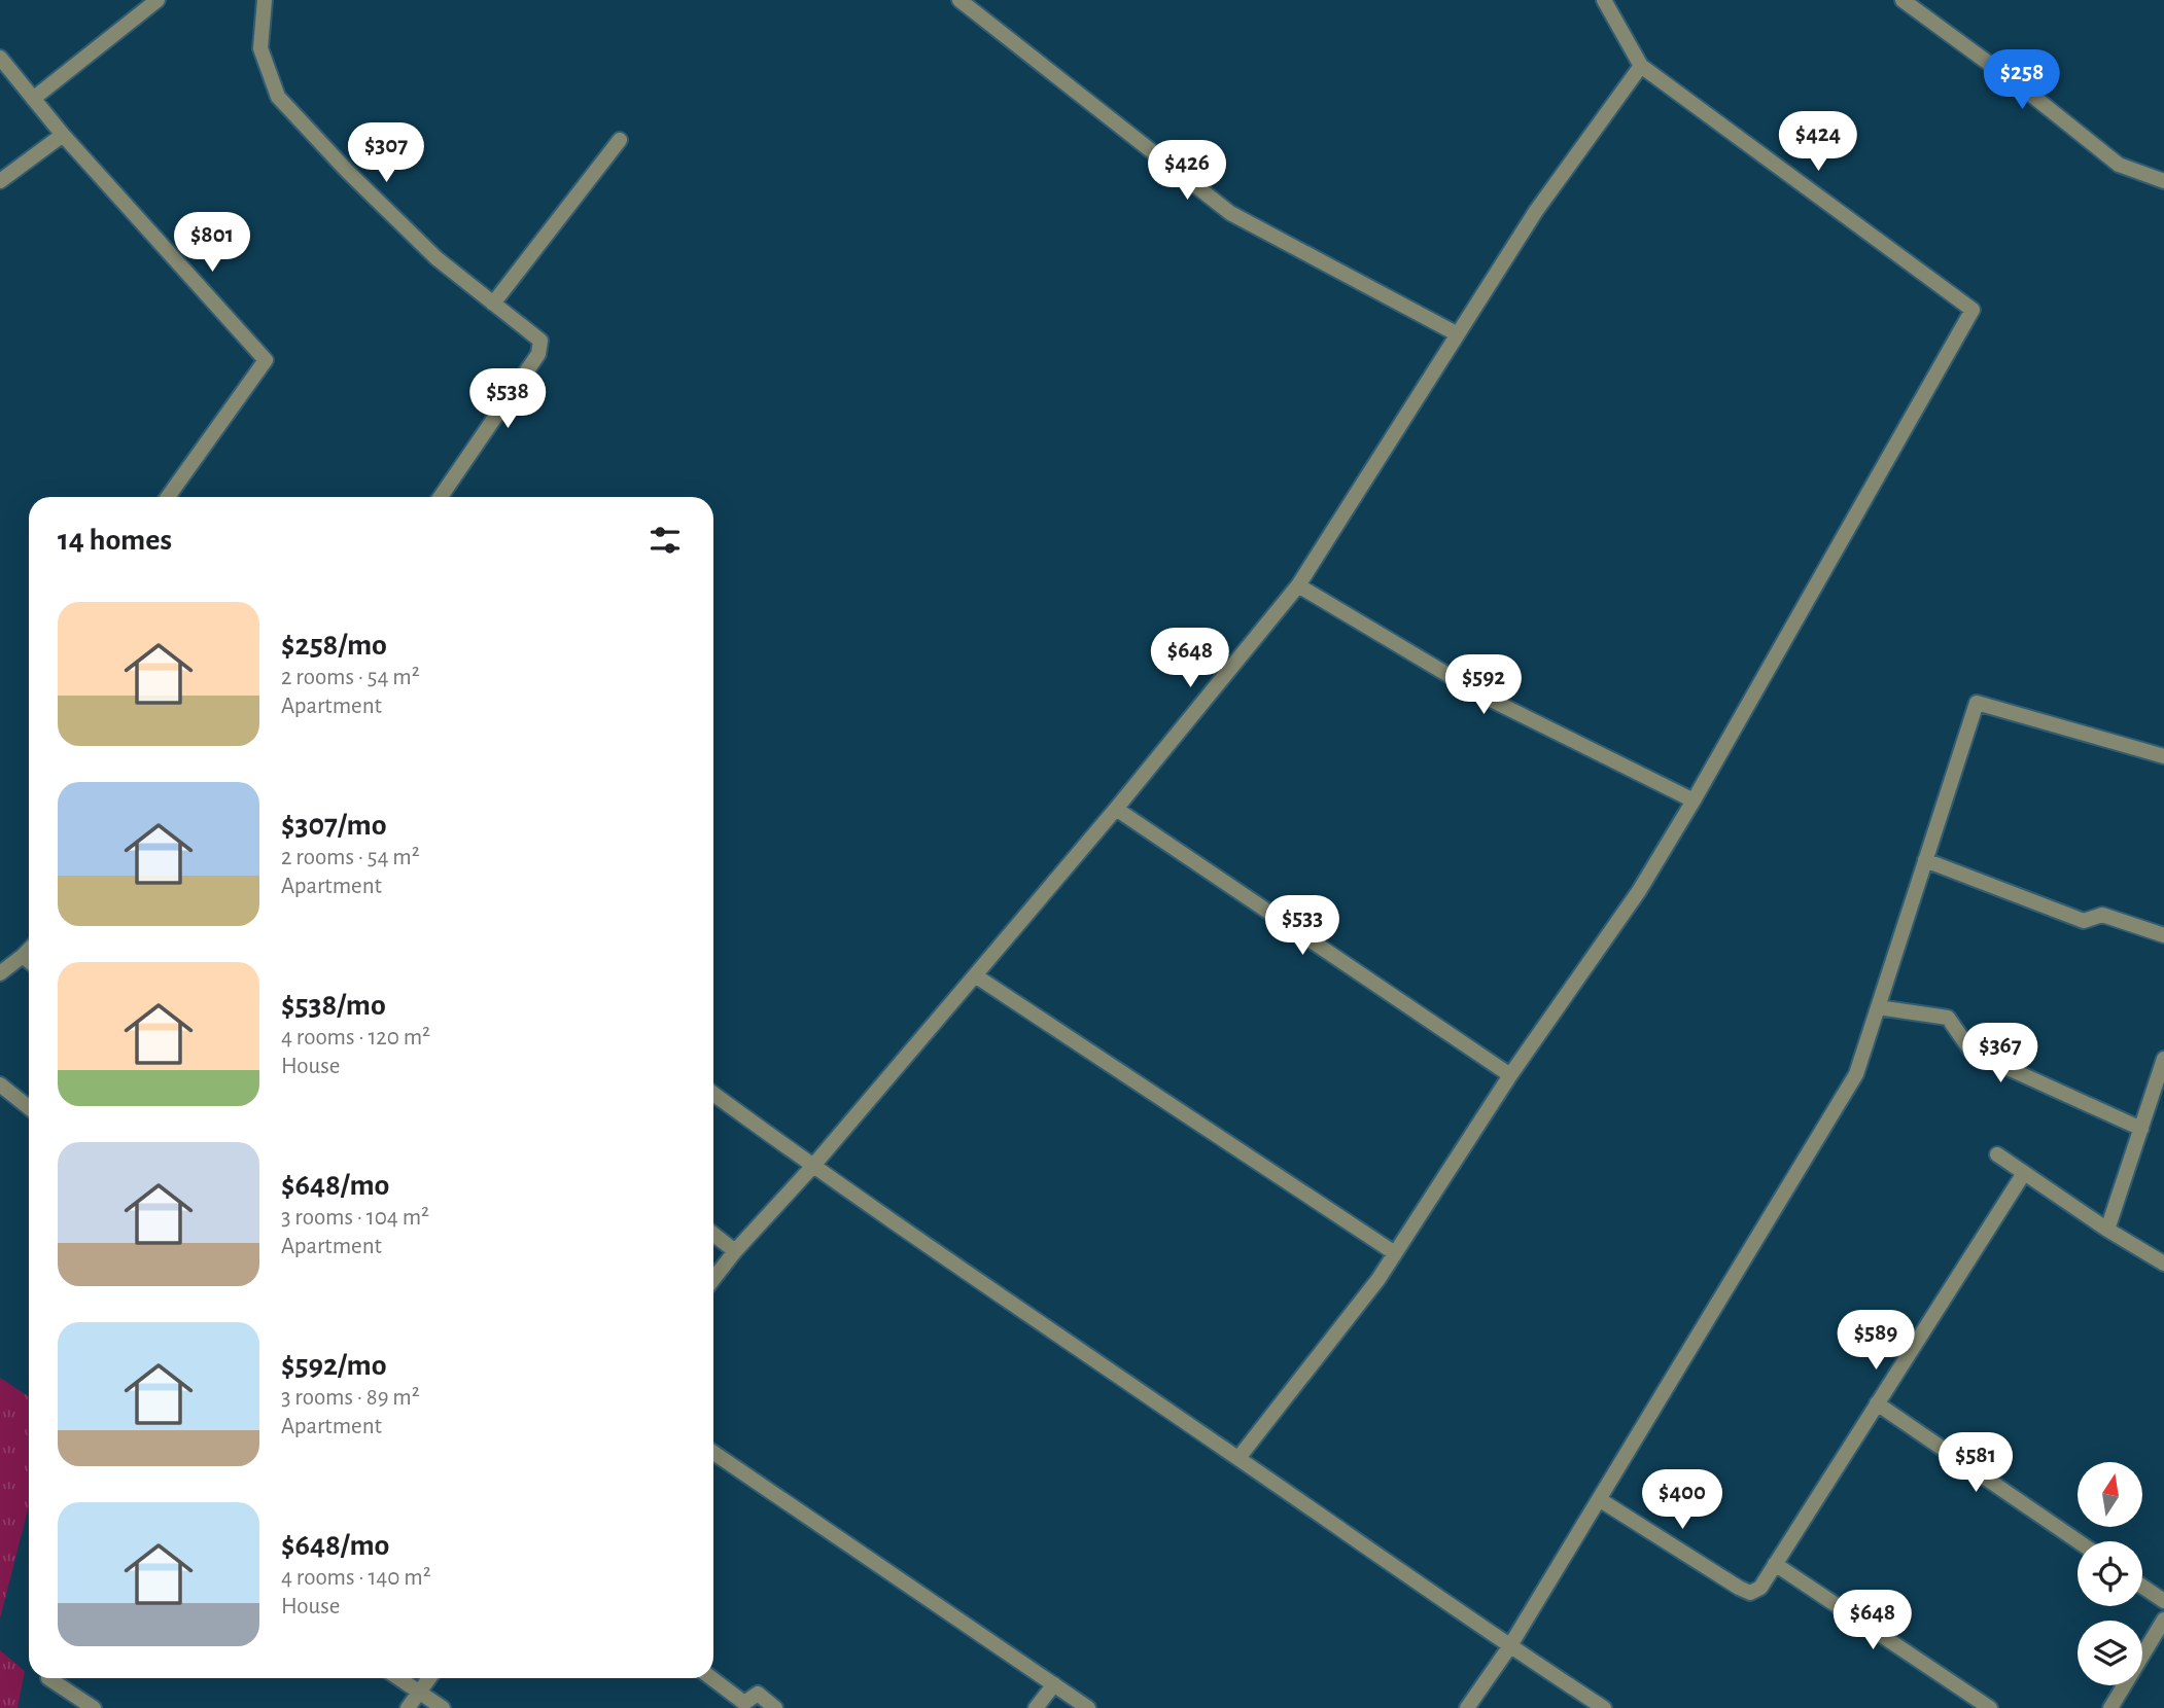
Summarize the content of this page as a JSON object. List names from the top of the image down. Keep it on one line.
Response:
{"north":"top","page":{"price":["$258","$424","$307","$426","$801","$538","$648","$592","$533","$367","$589","$581","$400","$648"],"heading":"14 homes","list":[{"name":"$258/mo","note":"2 rooms · 54 m² · Apartment"},{"name":"$307/mo","note":"2 rooms · 54 m² · Apartment"},{"name":"$538/mo","note":"4 rooms · 120 m² · House"},{"name":"$648/mo","note":"3 rooms · 104 m² · Apartment"},{"name":"$592/mo","note":"3 rooms · 89 m² · Apartment"},{"name":"$648/mo","note":"4 rooms · 140 m² · House"}]}}
